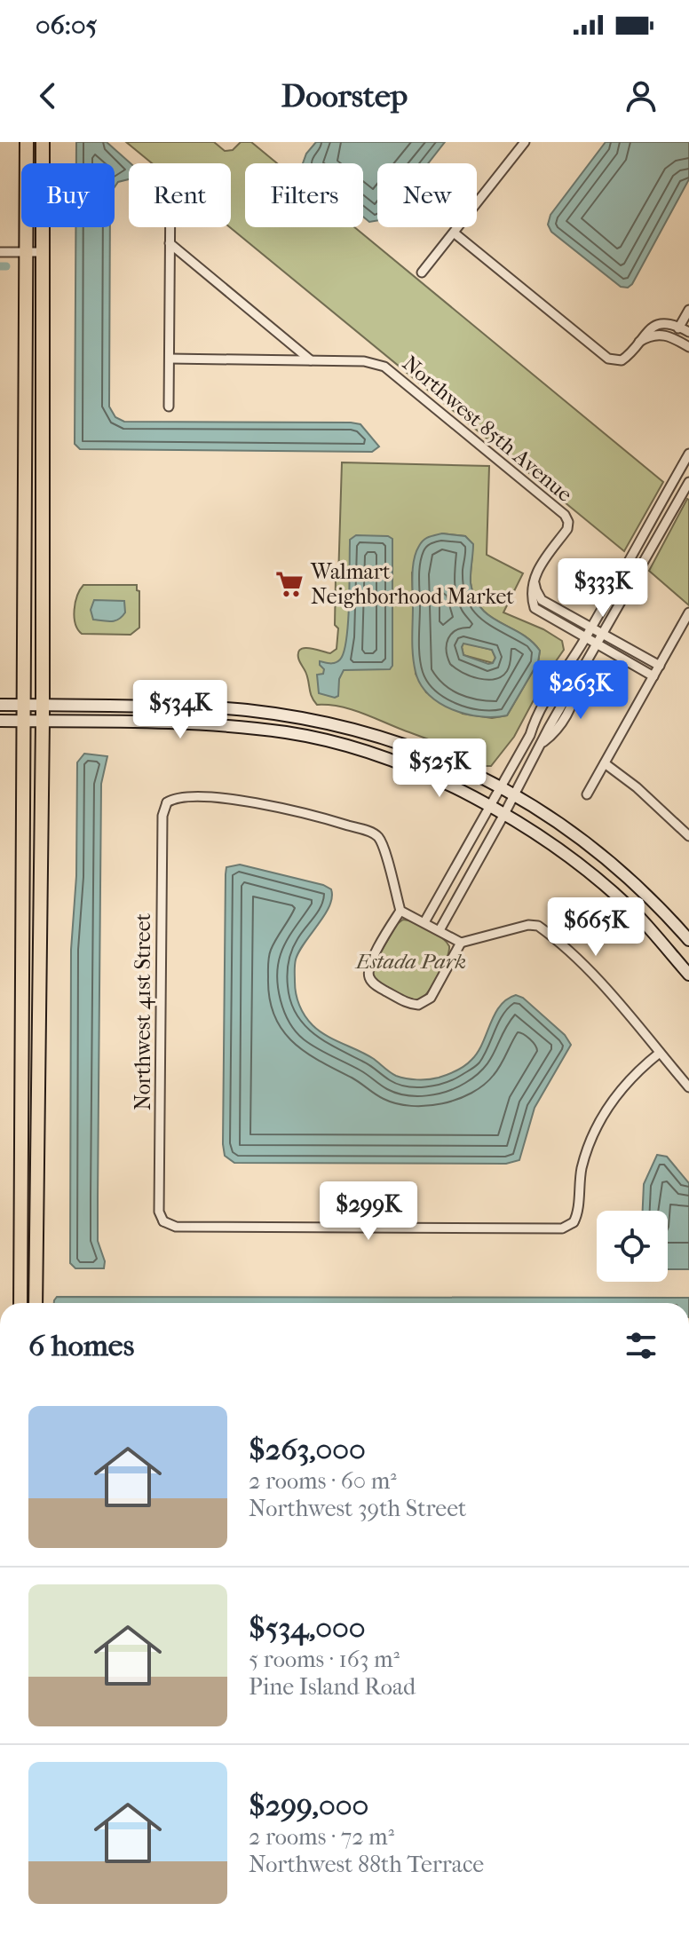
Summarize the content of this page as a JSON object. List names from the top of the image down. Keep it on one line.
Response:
{"streets":{"street":["Northwest 85th Avenue","Northwest 41st Street"]},"parks":["Estada Park"],"places":{"supermarket":["Walmart Neighborhood Market"]},"page":{"status":"06:05","header":"Doorstep","chip":["Buy","Rent","Filters","New"],"price":["$333K","$263K","$534K","$525K","$665K","$299K"],"heading":"6 homes","list":[{"name":"$263,000","note":"2 rooms · 60 m² · Northwest 39th Street"},{"name":"$534,000","note":"5 rooms · 163 m² · Pine Island Road"},{"name":"$299,000","note":"2 rooms · 72 m² · Northwest 88th Terrace"}]}}
